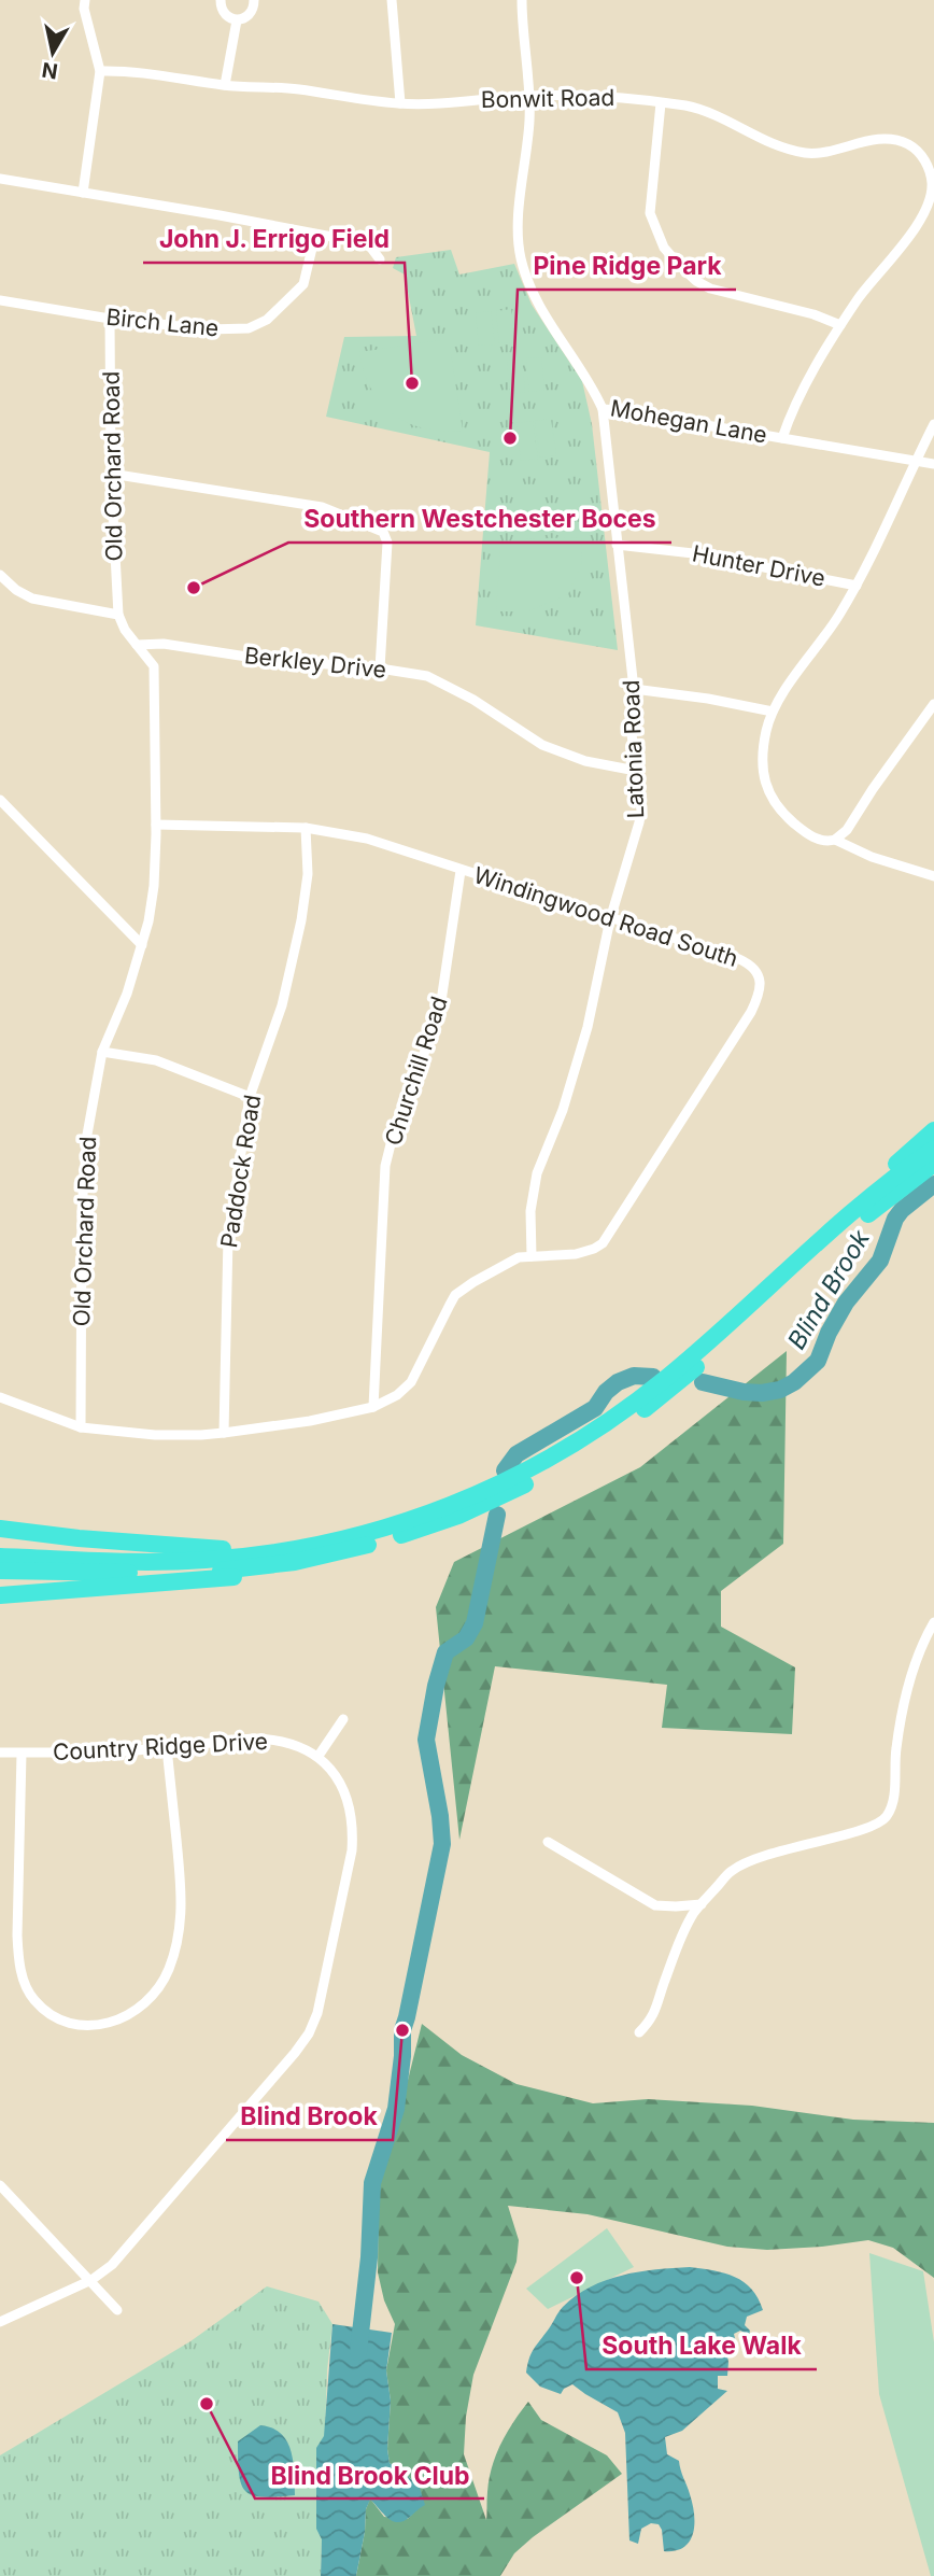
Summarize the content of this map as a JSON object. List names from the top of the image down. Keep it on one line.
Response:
{"streets":{"street":["Bonwit Road","Birch Lane","Mohegan Lane","Old Orchard Road","Hunter Drive","Berkley Drive","Latonia Road","Windingwood Road South","Churchill Road","Paddock Road","Country Ridge Drive"]},"crossings":[["Bonwit Road","Mohegan Lane"],["Birch Lane","Old Orchard Road"],["Mohegan Lane","Latonia Road"],["Old Orchard Road","Berkley Drive"],["Old Orchard Road","Windingwood Road South"],["Hunter Drive","Latonia Road"],["Berkley Drive","Latonia Road"],["Latonia Road","Windingwood Road South"],["Windingwood Road South","Churchill Road"],["Windingwood Road South","Paddock Road"]],"water":["Blind Brook"],"places":["John J. Errigo Field","Pine Ridge Park","Southern Westchester Boces","Blind Brook","South Lake Walk","Blind Brook Club"],"north":"bottom"}
